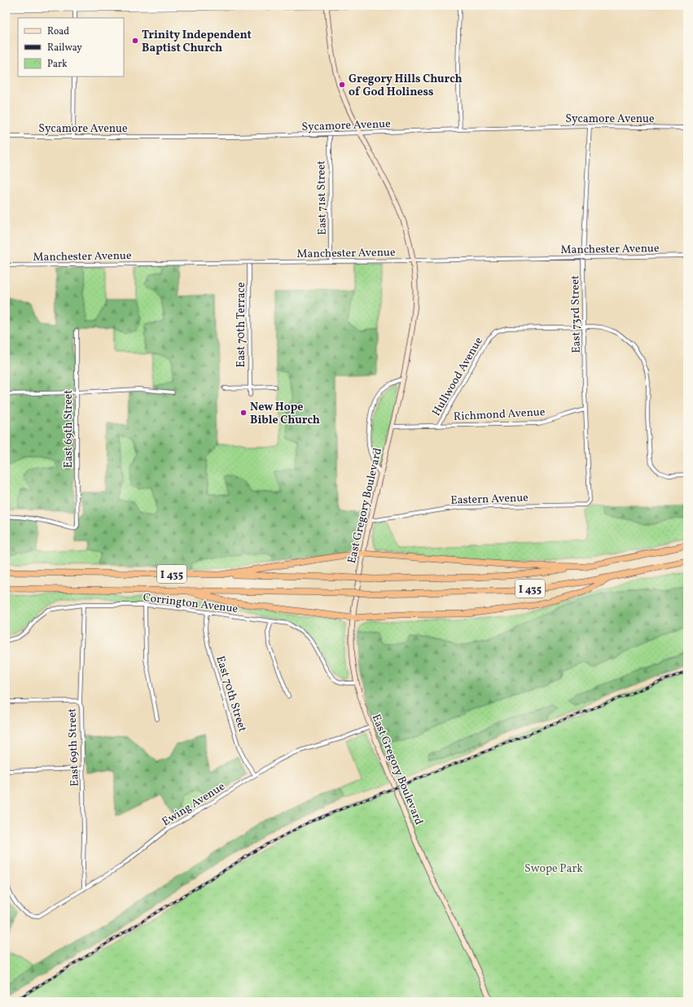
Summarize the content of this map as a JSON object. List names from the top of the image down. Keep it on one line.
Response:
{"streets":{"highway":["I 435"],"main road":["East Gregory Boulevard"],"street":["Sycamore Avenue","East 71st Street","Manchester Avenue","East 73rd Street","East 70th Terrace","Hullwood Avenue","Richmond Avenue","East 69th Street","Eastern Avenue","Corrington Avenue","East 70th Street","Ewing Avenue"]},"crossings":[["Sycamore Avenue","East 71st Street"],["Sycamore Avenue","East 73rd Street"],["Sycamore Avenue","East Gregory Boulevard"],["East 71st Street","Manchester Avenue"],["Manchester Avenue","East 73rd Street"],["Manchester Avenue","East 70th Terrace"],["Manchester Avenue","East Gregory Boulevard"],["East 73rd Street","Hullwood Avenue"],["East 73rd Street","Richmond Avenue"],["East 73rd Street","Eastern Avenue"],["Hullwood Avenue","Richmond Avenue"],["Richmond Avenue","East Gregory Boulevard"],["East 69th Street","Corrington Avenue"],["East 69th Street","Ewing Avenue"],["Eastern Avenue","East Gregory Boulevard"],["East Gregory Boulevard","Corrington Avenue"],["East Gregory Boulevard","Ewing Avenue"],["Corrington Avenue","East 70th Street"],["East 70th Street","Ewing Avenue"]],"parks":["Swope Park"],"places":["Trinity Independent Baptist Church","Gregory Hills Church of God Holiness","New Hope Bible Church"],"legend":["Road","Railway","Park"]}
